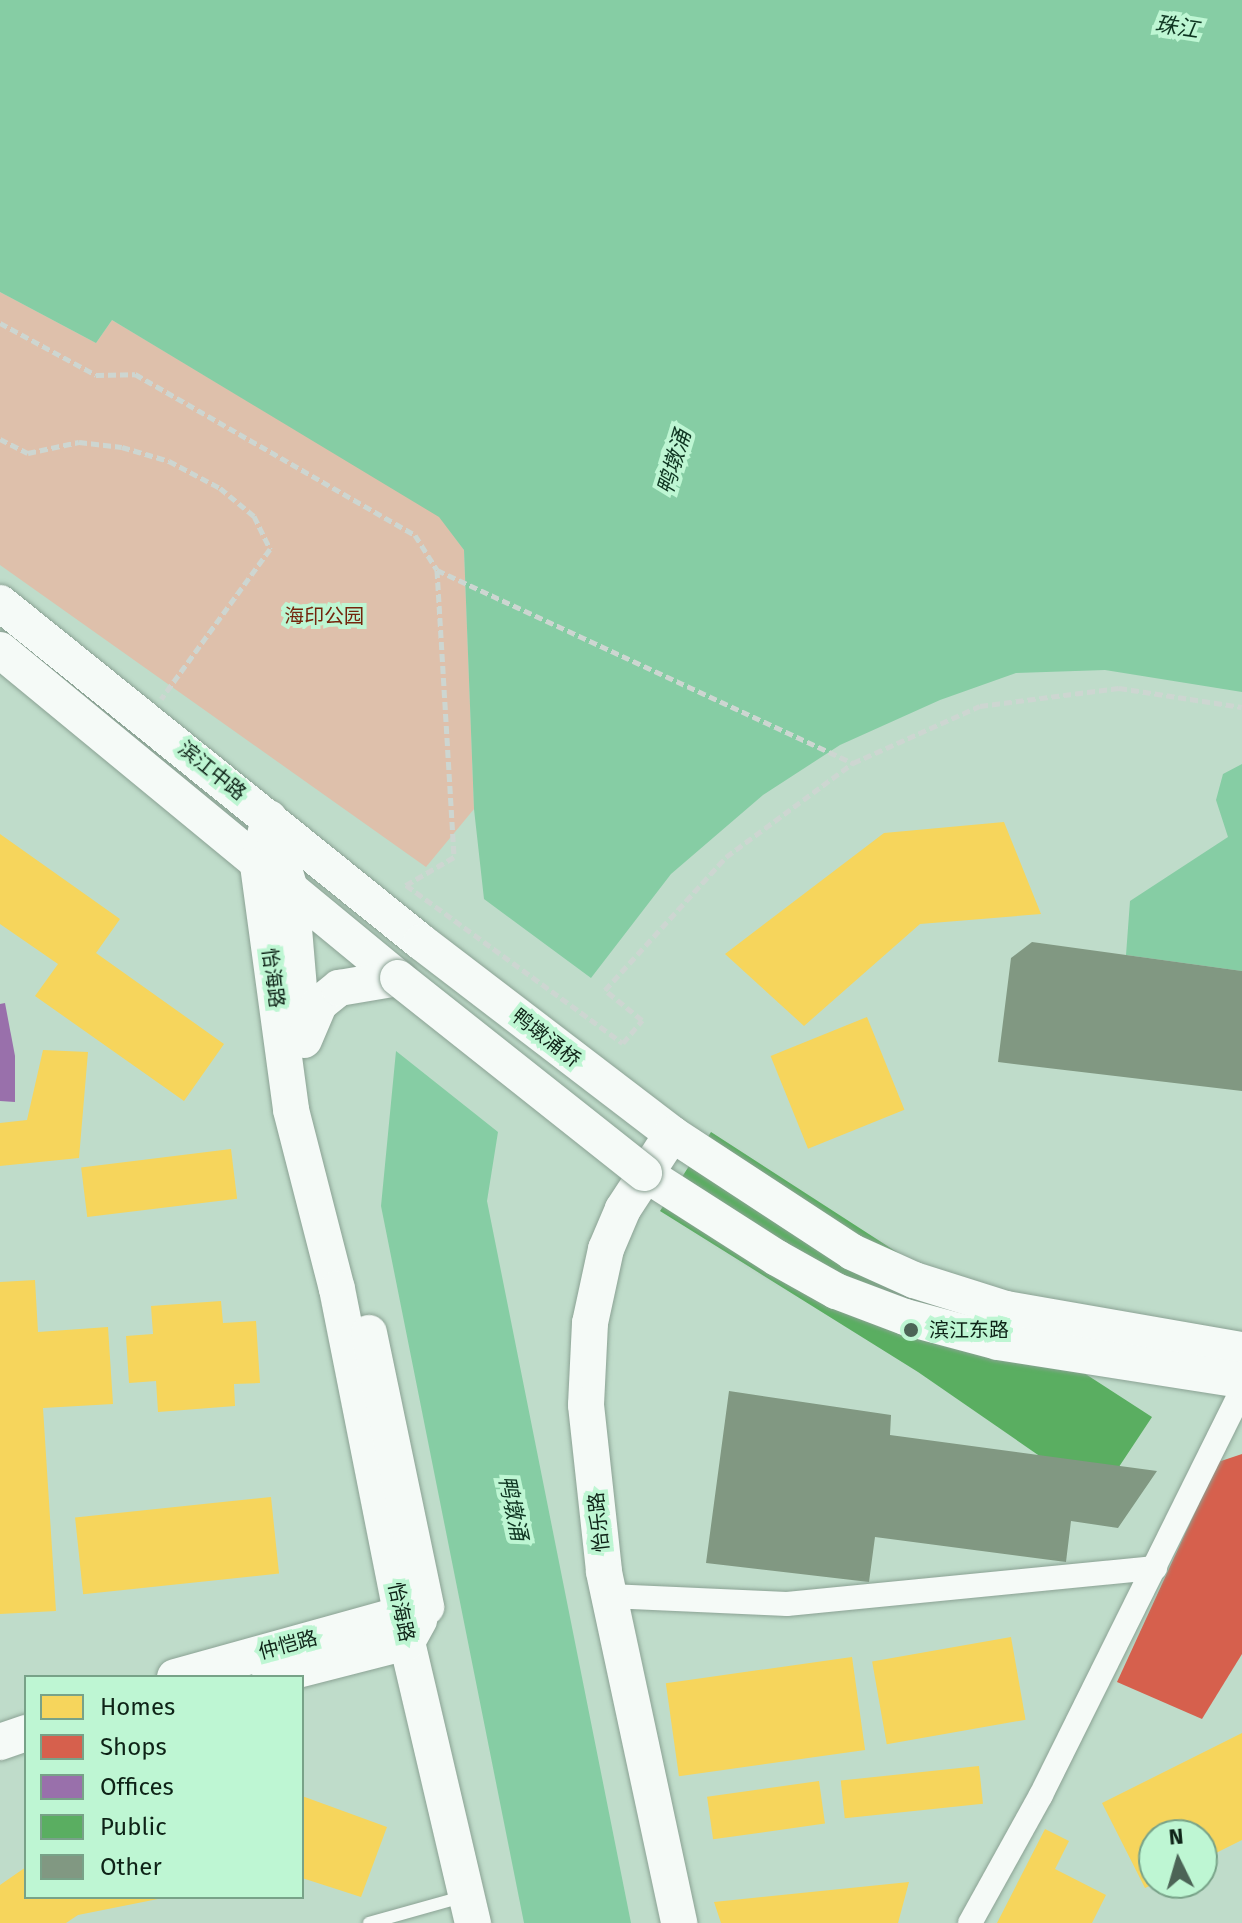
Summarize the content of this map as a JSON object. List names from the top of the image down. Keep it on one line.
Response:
{"streets":{"street":["滨江中路","怡海路","鸭墩涌桥","怡乐路","仲恺路"]},"crossings":[["滨江中路","怡海路"],["滨江中路","鸭墩涌桥"],["怡海路","仲恺路"],["鸭墩涌桥","怡乐路"]],"water":["珠江","鸭墩涌"],"parks":["海印公园"],"places":["滨江东路"],"legend":["Homes","Shops","Offices","Public","Other"],"north":"top"}
